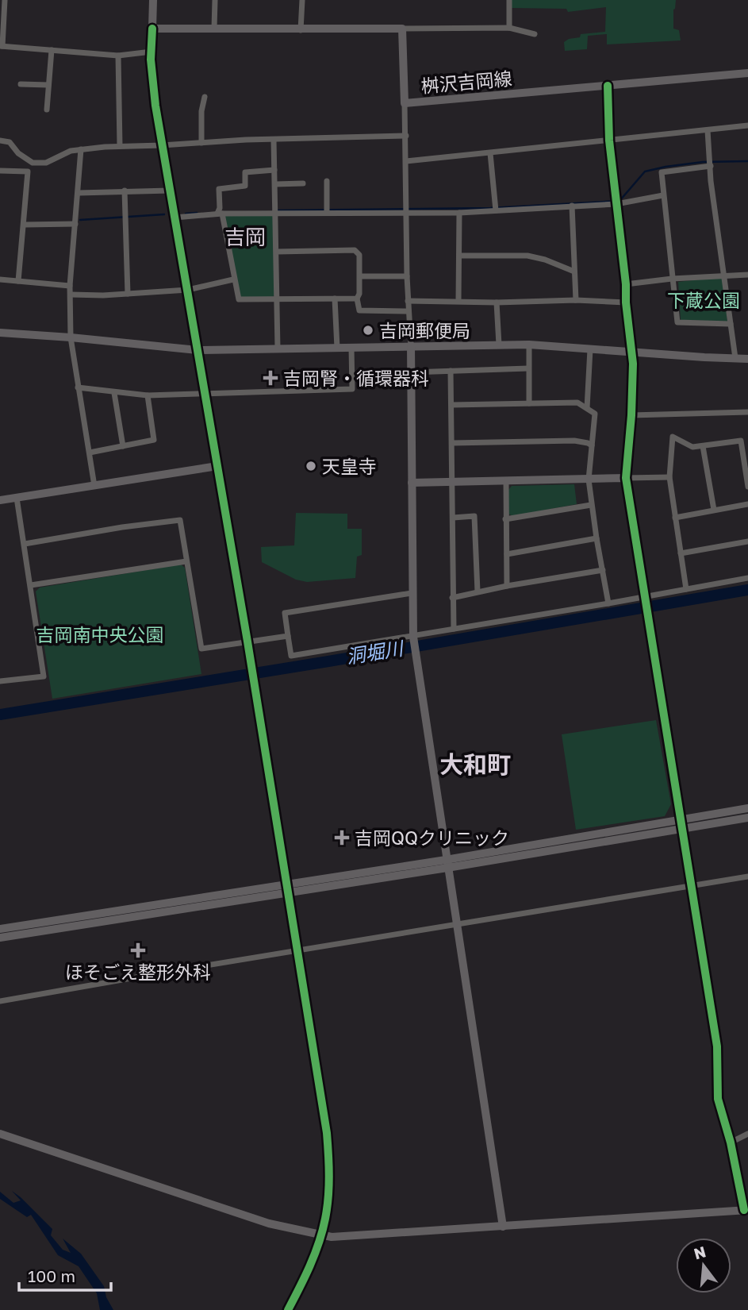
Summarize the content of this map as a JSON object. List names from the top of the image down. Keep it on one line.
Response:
{"streets":{"street":["桝沢吉岡線"]},"districts":["吉岡","大和町"],"water":["洞堀川"],"parks":["下蔵公園","吉岡南中央公園"],"places":{"other":["吉岡郵便局","天皇寺"],"health":["吉岡腎・循環器科","吉岡QQクリニック","ほそごえ整形外科"]},"scale_bar":"100 m","north":"top"}
